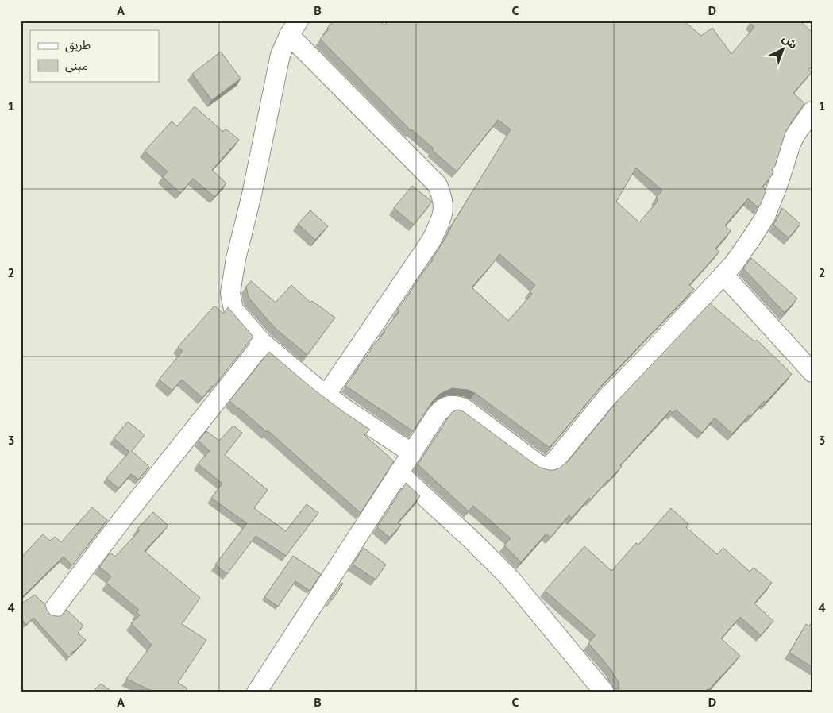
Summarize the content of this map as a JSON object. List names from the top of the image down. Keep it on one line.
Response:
{"legend":["طريق","مبنى"],"north":"top right","grid":{"columns":["A","B","C","D"],"rows":["1","2","3","4"]}}
